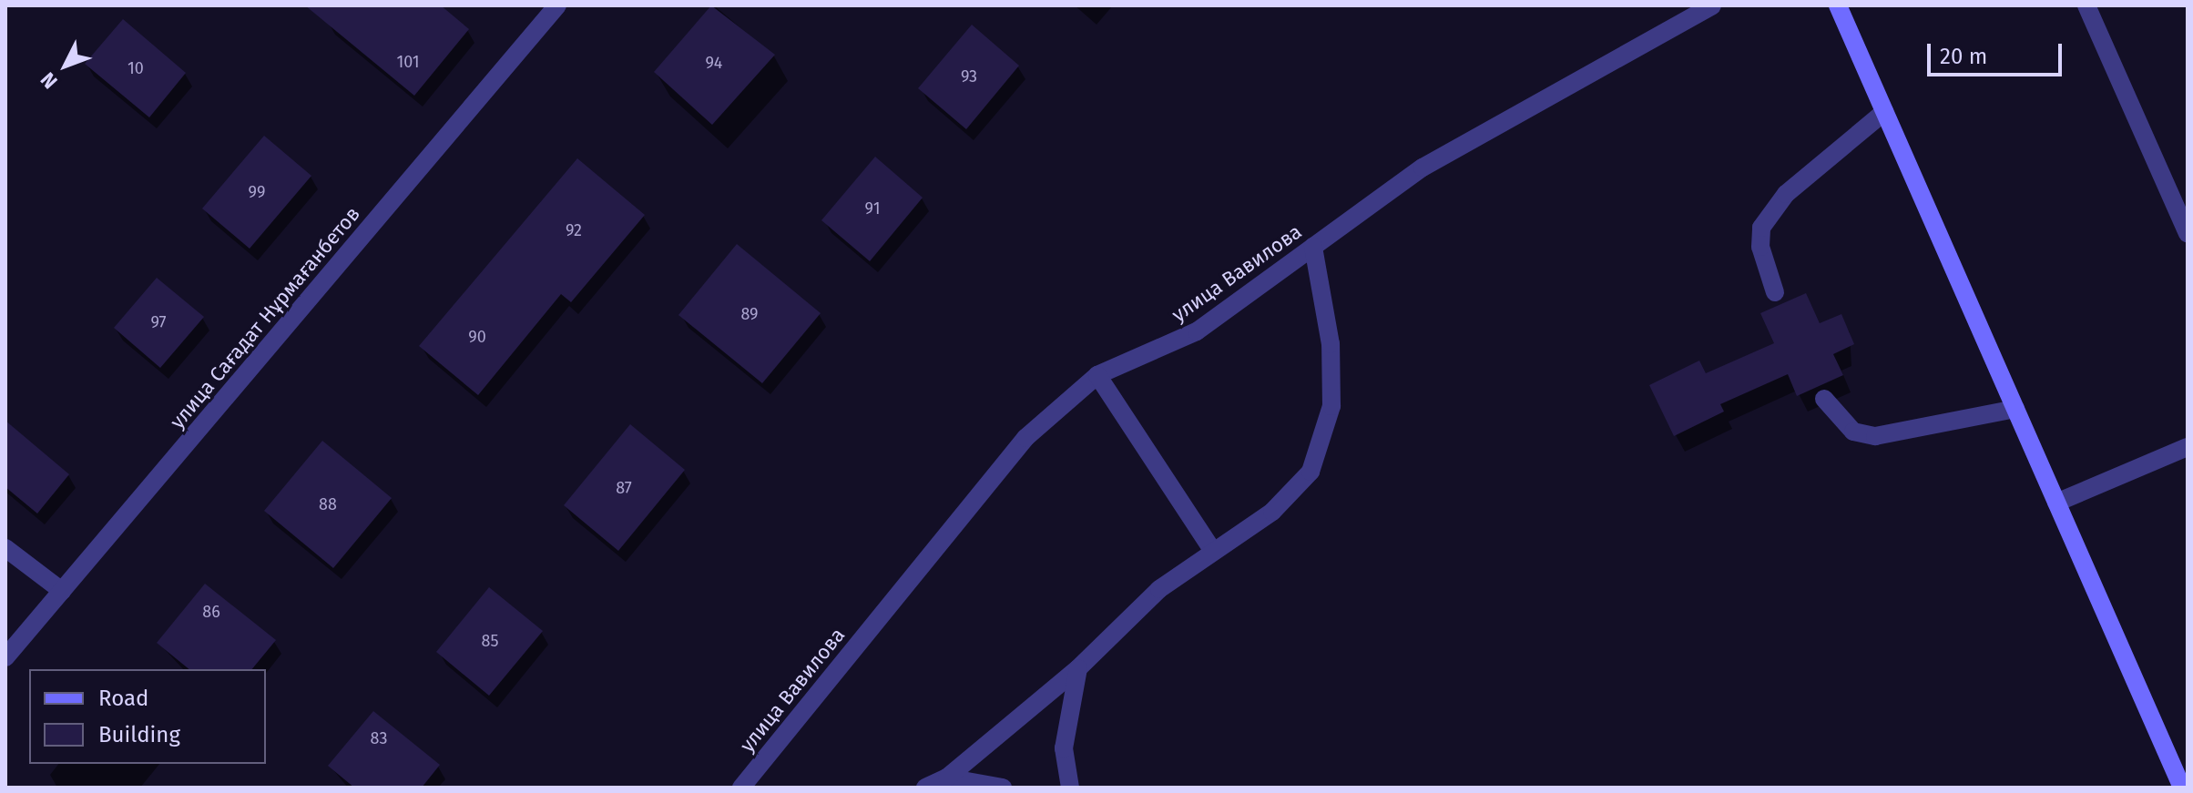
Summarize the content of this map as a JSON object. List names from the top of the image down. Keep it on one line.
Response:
{"streets":{"street":["улица Вавилова","улица Сағадат Нұрмағанбетов"]},"house_numbers":["101","94","10","93","99","91","92","89","97","90","87","88","86","85","83"],"legend":["Road","Building"],"scale_bar":"20 m","north":"bottom left"}
